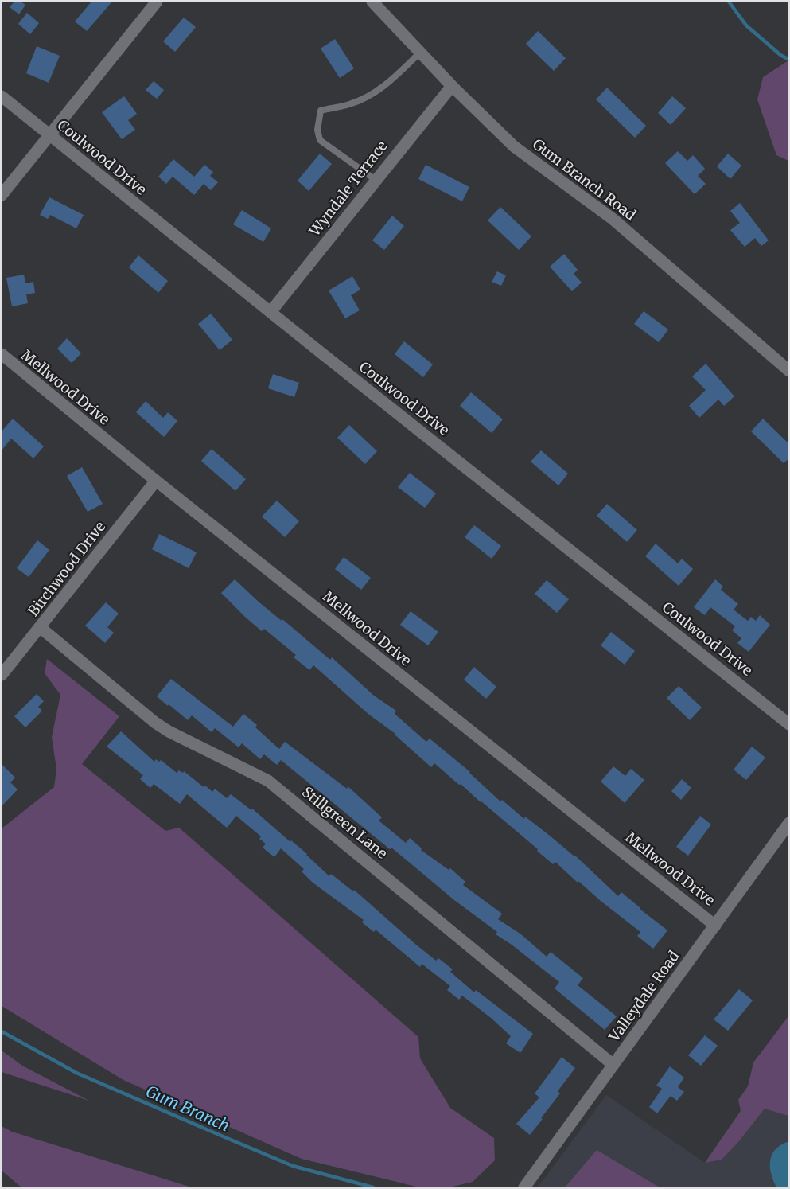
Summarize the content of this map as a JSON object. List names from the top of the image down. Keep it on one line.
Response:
{"streets":{"street":["Coulwood Drive","Gum Branch Road","Wyndale Terrace","Mellwood Drive","Birchwood Drive","Stillgreen Lane","Valleydale Road"]},"crossings":[["Coulwood Drive","Wyndale Terrace"],["Gum Branch Road","Wyndale Terrace"],["Mellwood Drive","Birchwood Drive"],["Mellwood Drive","Valleydale Road"],["Birchwood Drive","Stillgreen Lane"],["Stillgreen Lane","Valleydale Road"]],"water":["Gum Branch"]}
